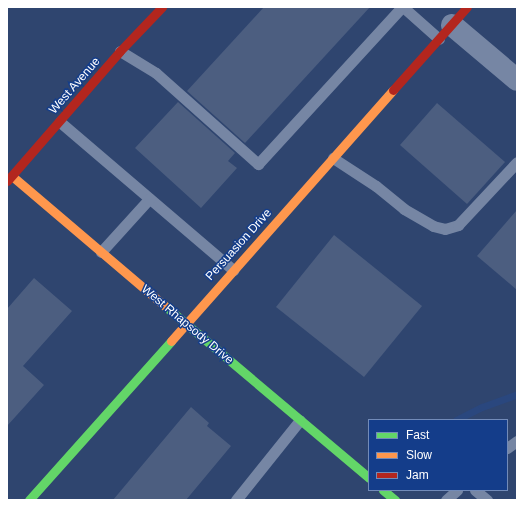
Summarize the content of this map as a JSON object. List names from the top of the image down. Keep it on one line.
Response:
{"streets":{"street":["West Avenue","Persuasion Drive","West Rhapsody Drive"]},"crossings":[["West Avenue","West Rhapsody Drive"],["Persuasion Drive","West Rhapsody Drive"]],"legend":["Fast","Slow","Jam"]}
